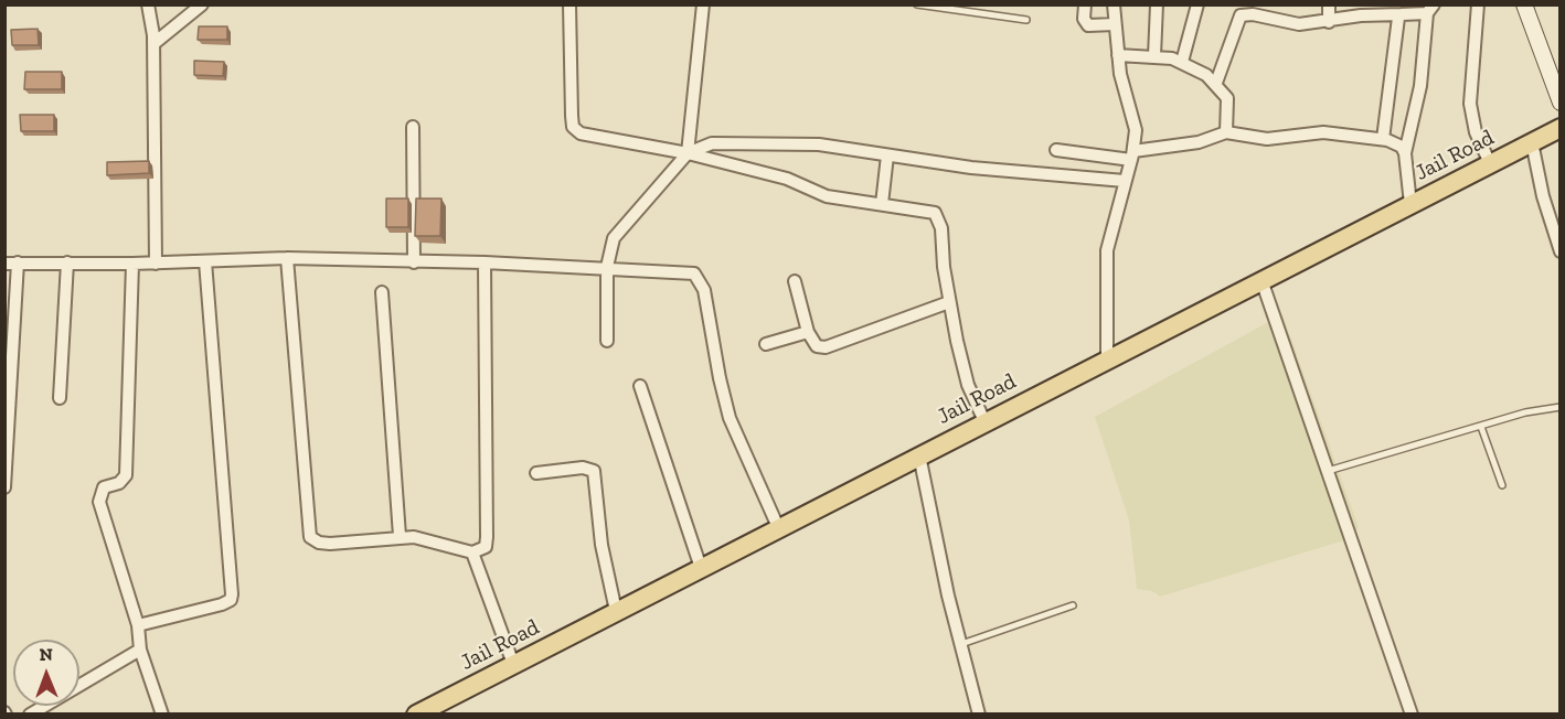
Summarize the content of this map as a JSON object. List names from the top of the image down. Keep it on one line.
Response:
{"streets":{"main road":["Jail Road"]},"north":"top"}
